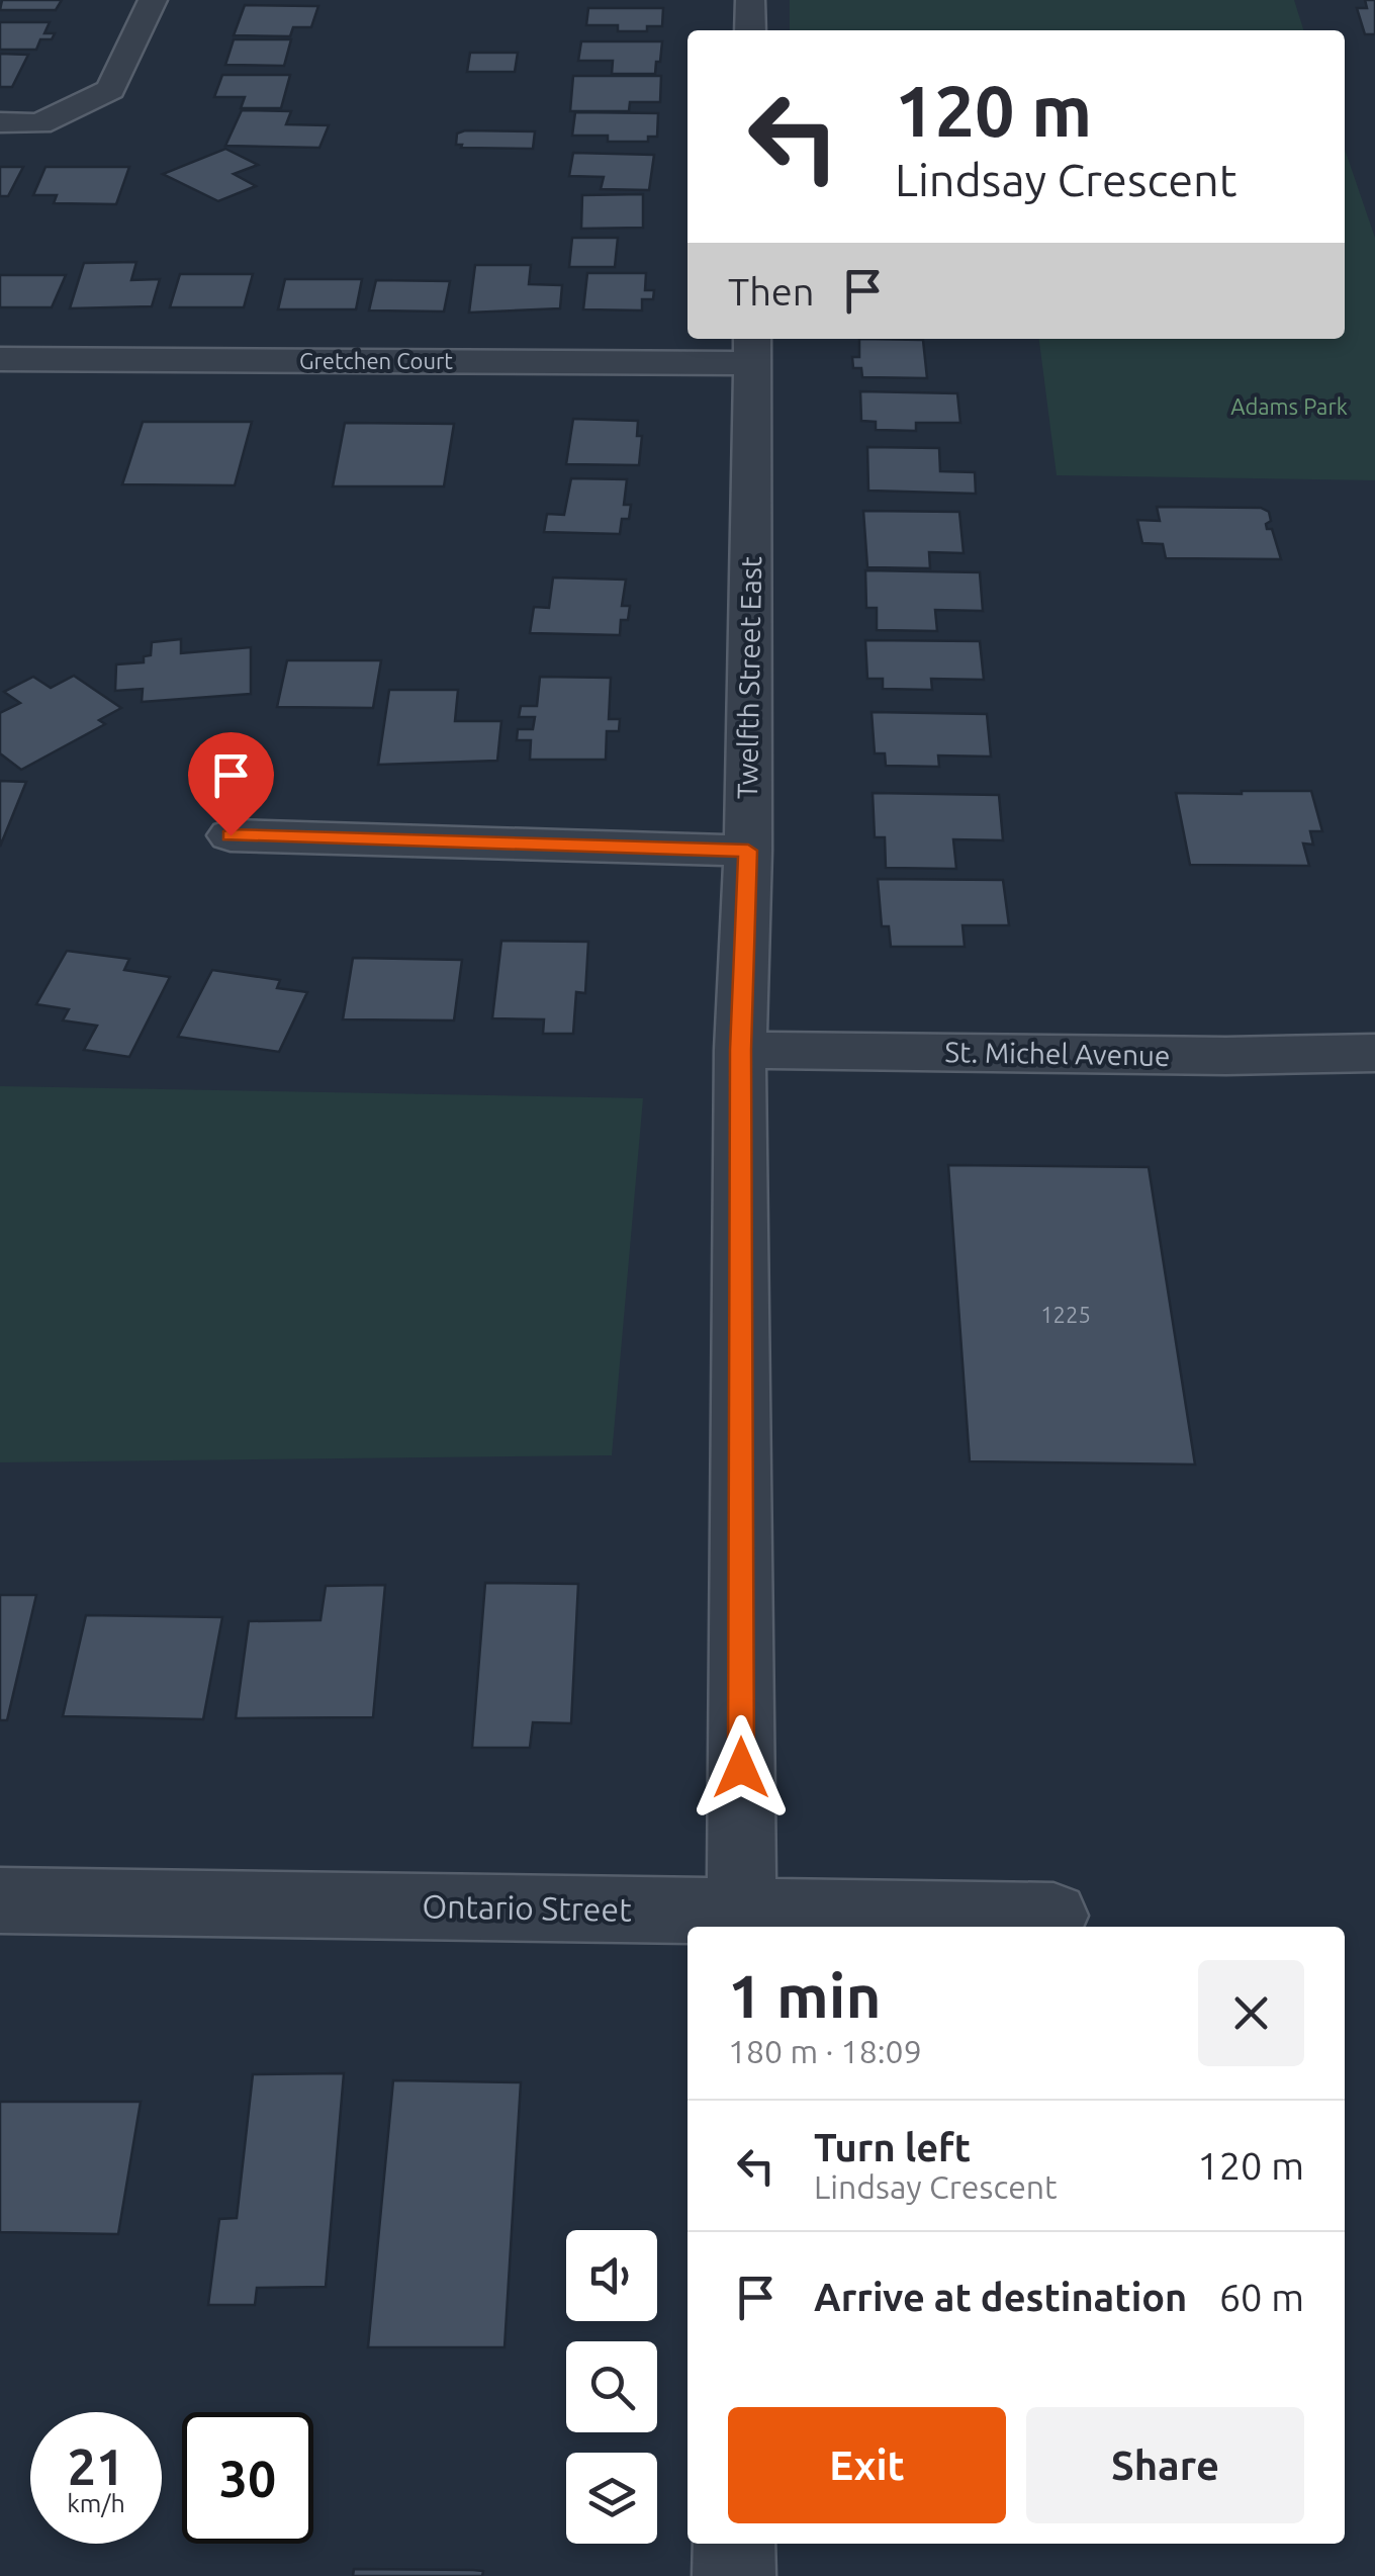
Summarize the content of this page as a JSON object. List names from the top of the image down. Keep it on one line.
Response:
{"streets":{"street":["Gretchen Court","Twelfth Street East","St. Michel Avenue","Ontario Street"]},"crossings":[["Gretchen Court","Twelfth Street East"],["Twelfth Street East","St. Michel Avenue"],["Twelfth Street East","Ontario Street"]],"parks":["Adams Park"],"house_numbers":["1225"],"page":{"turn":["120 m","Lindsay Crescent"],"then":"Then","heading":["1 min","180 m · 18:09"],"list":[{"name":"Turn left","note":"Lindsay Crescent","value":"120 m"},{"name":"Arrive at destination","value":"60 m"}],"buttons":["Exit","Share"],"speed":"21 km/h","limit":"30"}}
